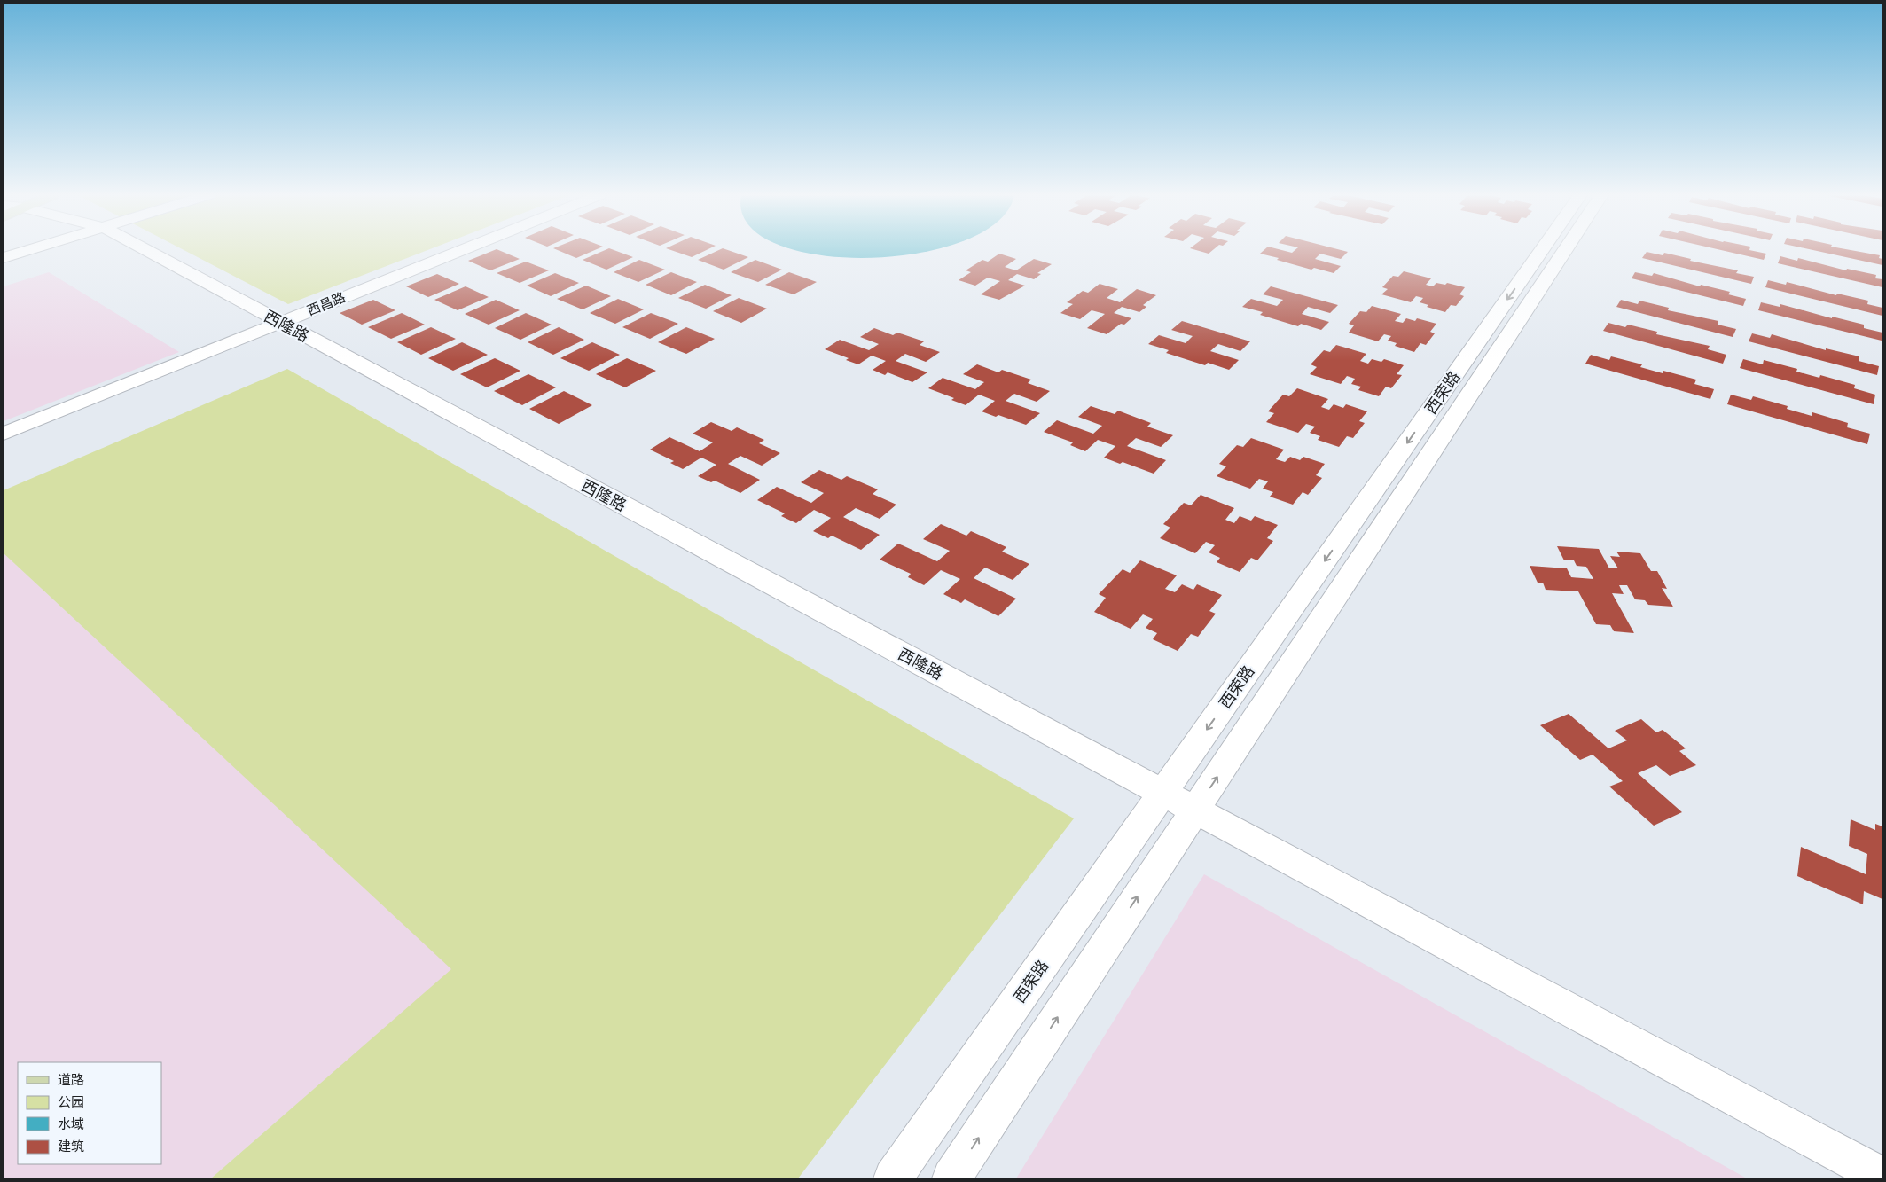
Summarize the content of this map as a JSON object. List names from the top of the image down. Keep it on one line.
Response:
{"streets":{"street":["西昌路","西隆路","西荣路"]},"crossings":[["西昌路","西隆路"],["西隆路","西荣路"]],"legend":["道路","公园","水域","建筑"]}
